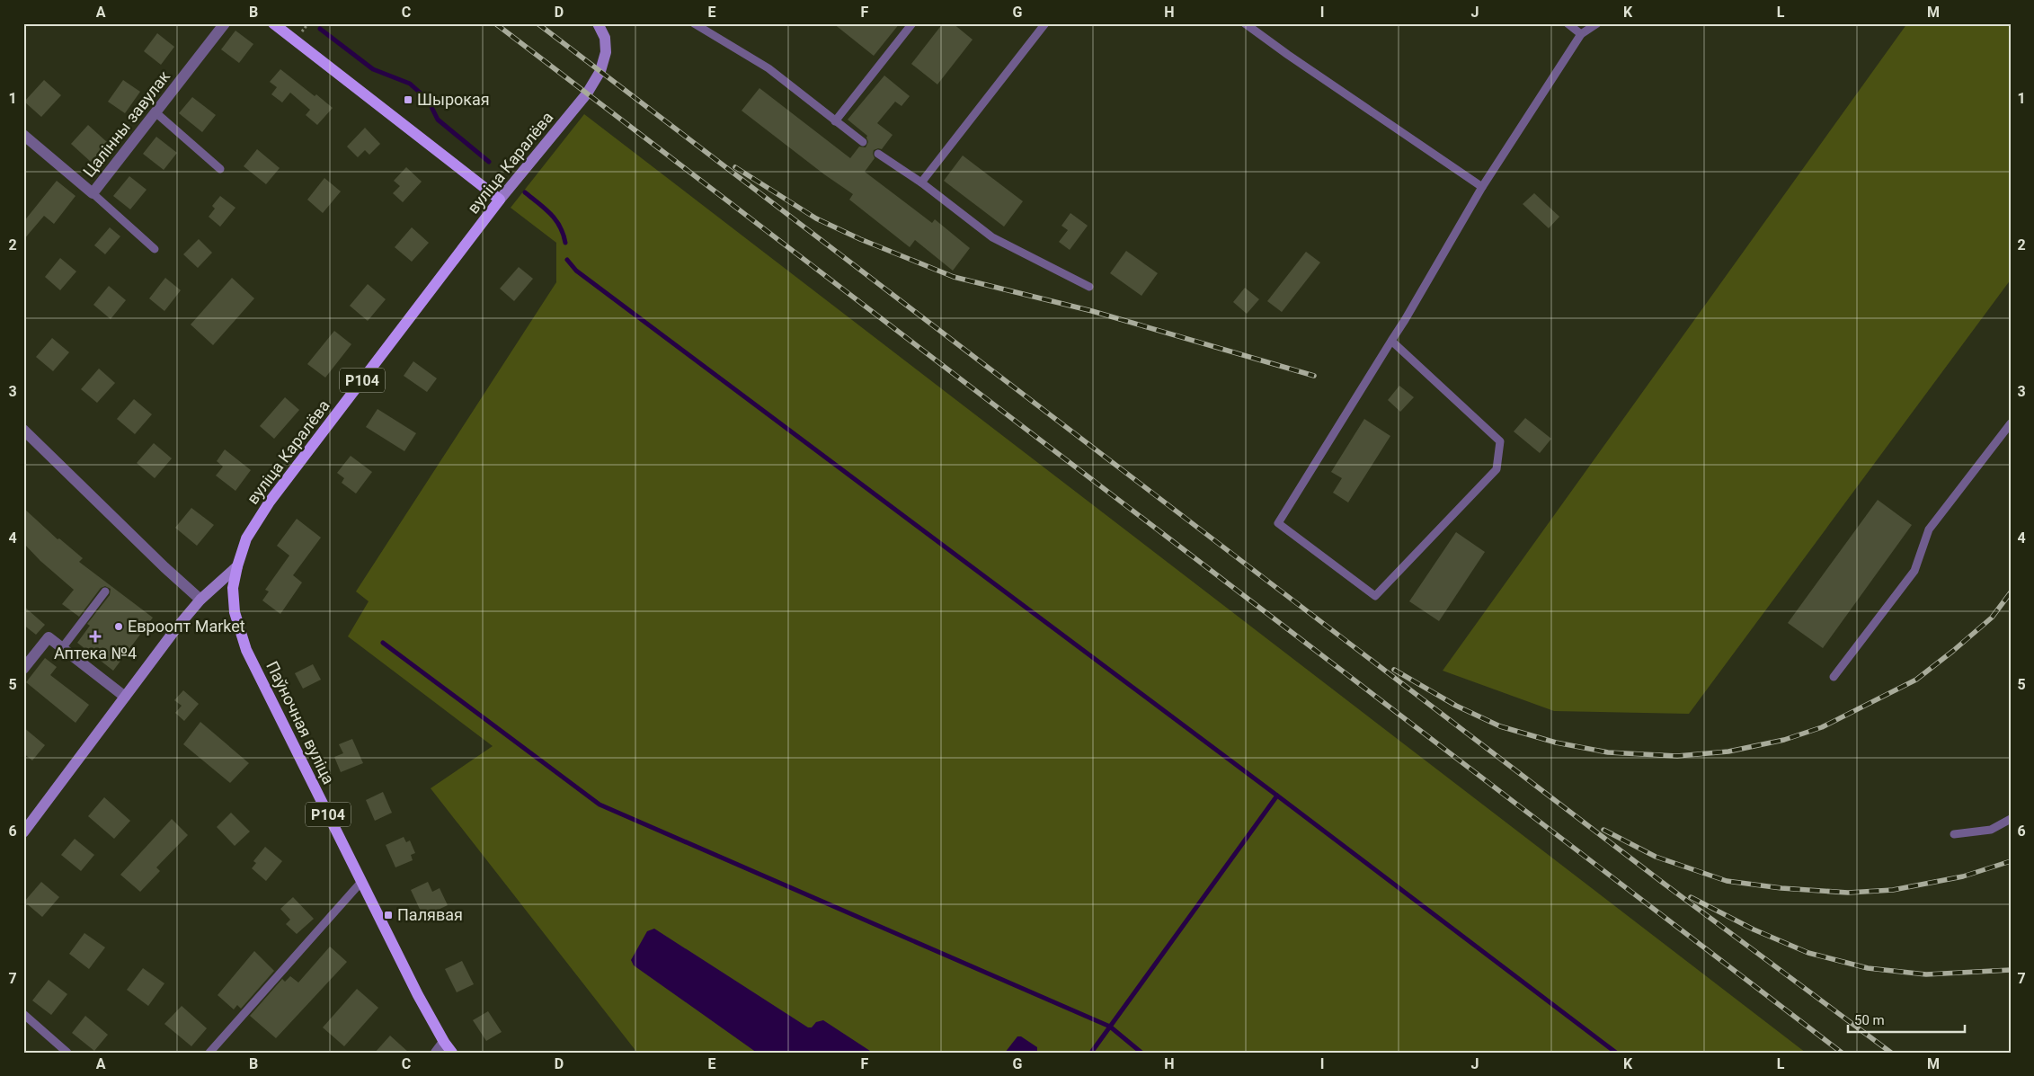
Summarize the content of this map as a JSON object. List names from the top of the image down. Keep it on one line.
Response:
{"streets":{"main road":["вуліца Каралёва","Р104","Паўночная вуліца"],"street":["Цалінны завулак"]},"crossings":[["вуліца Каралёва","Паўночная вуліца"]],"places":{"transit":["Шырокая","Палявая"],"other":["Евроопт Market"],"health":["Аптека №4"]},"scale_bar":"50 m","grid":{"columns":["A","B","C","D","E","F","G","H","I","J","K","L","M"],"rows":["1","2","3","4","5","6","7"]}}
